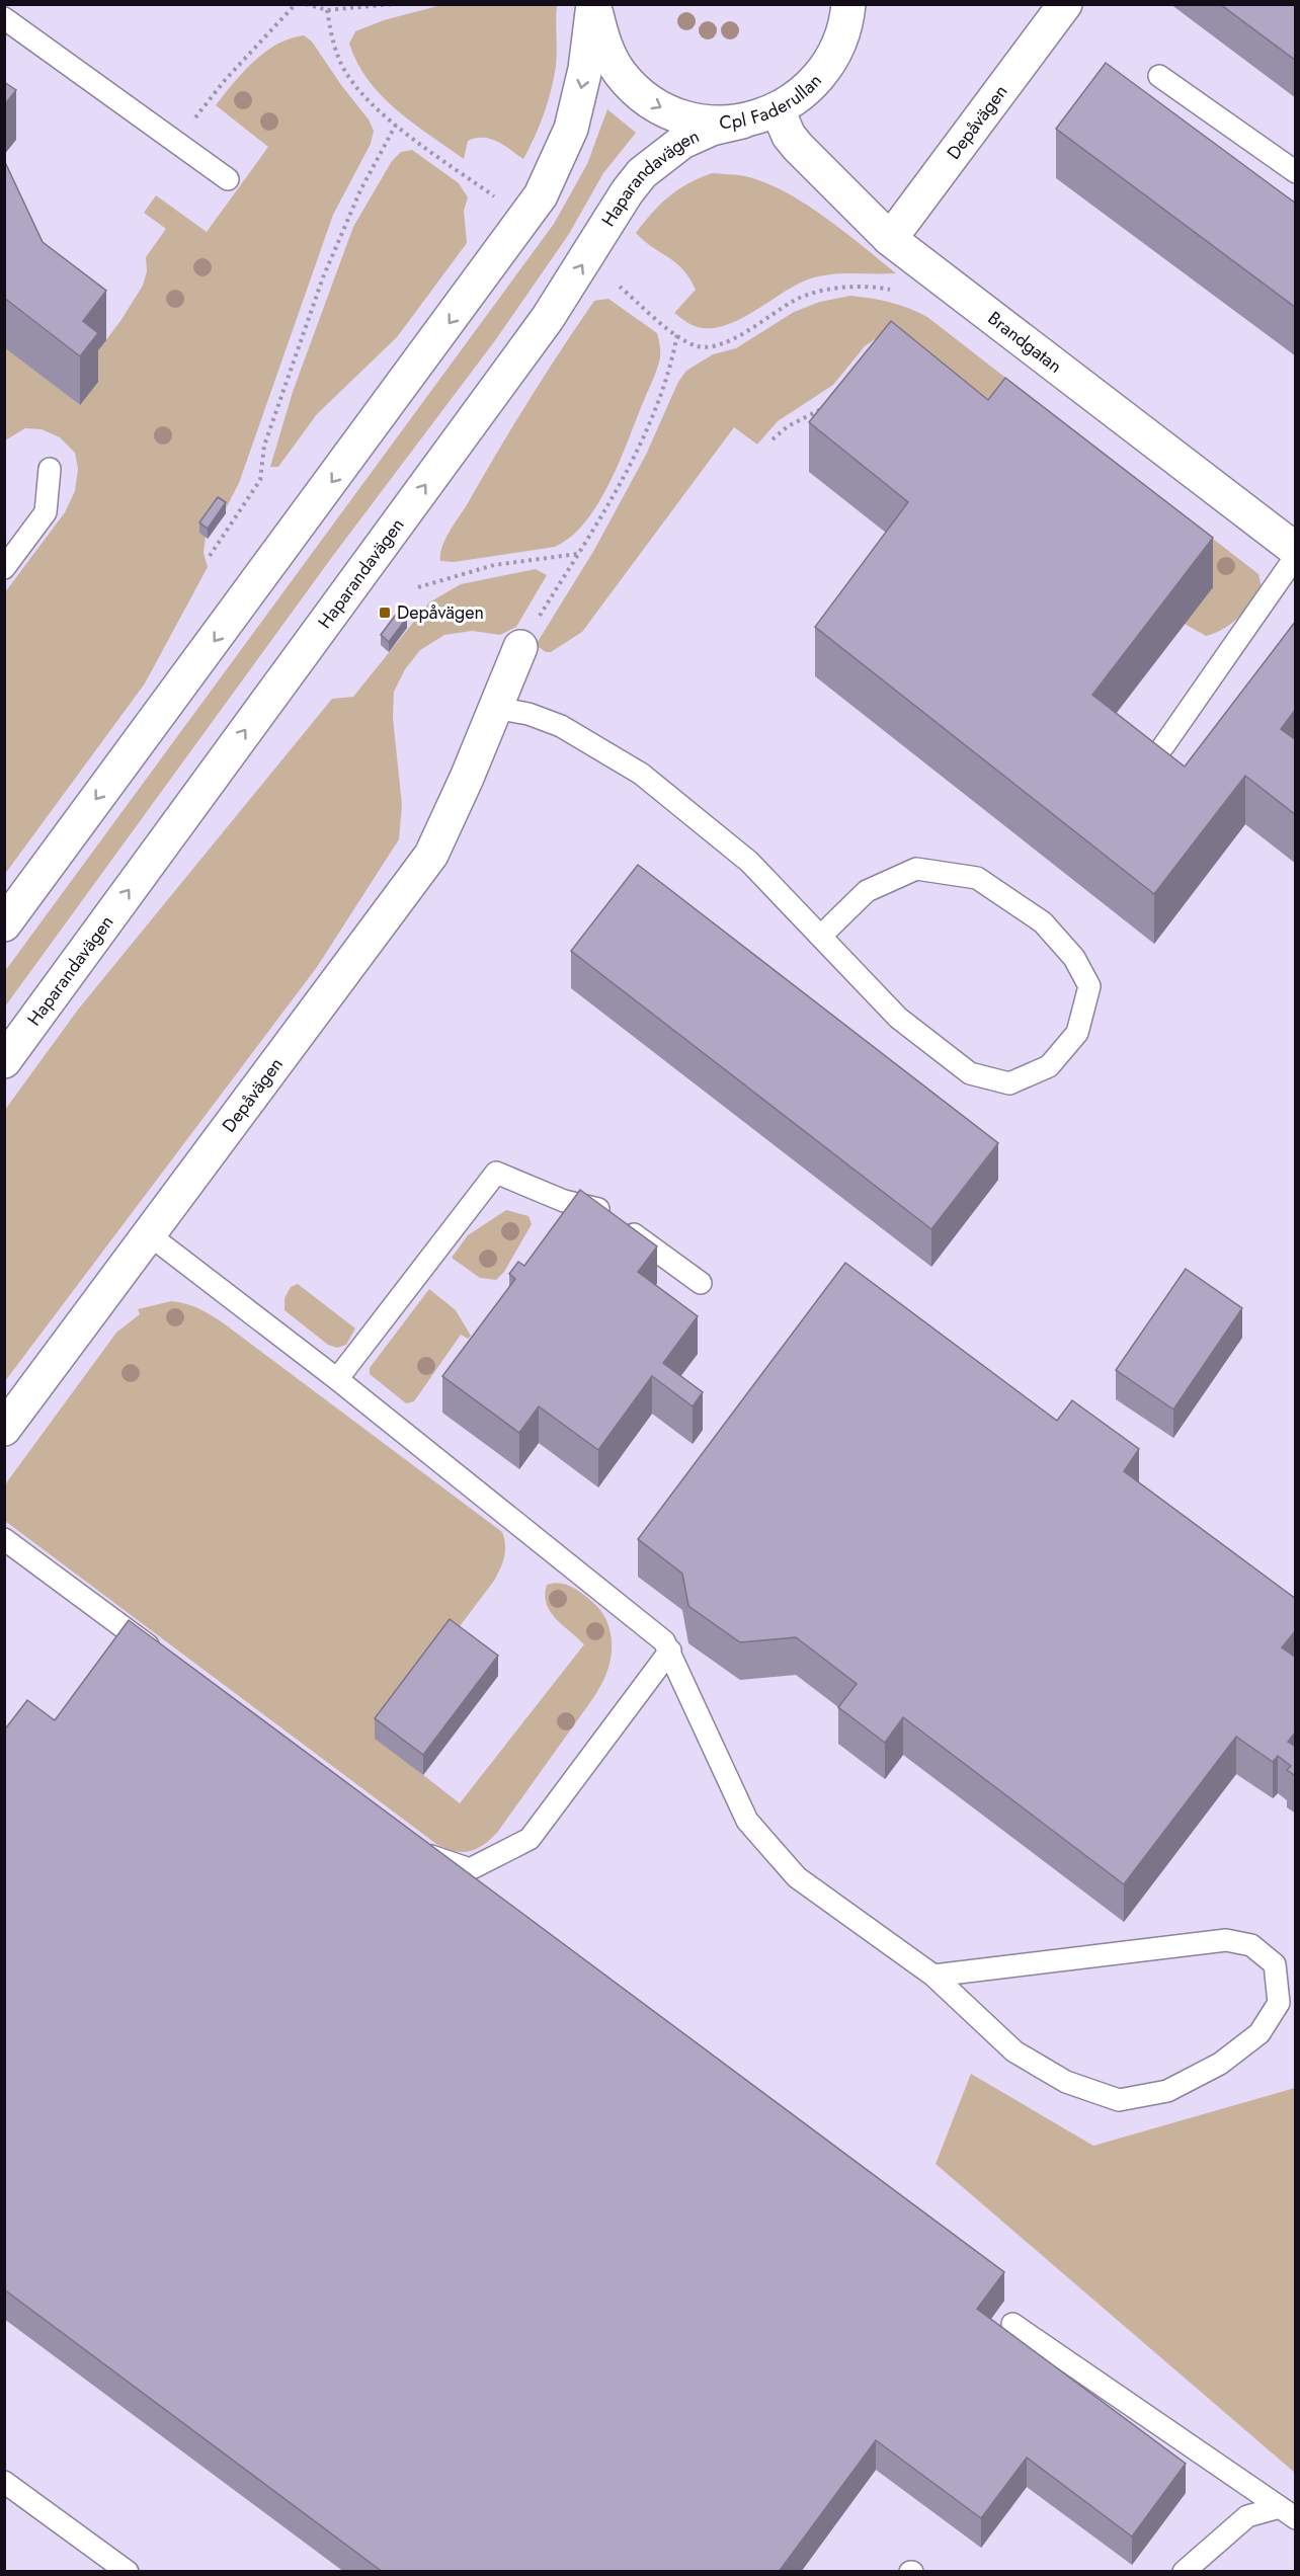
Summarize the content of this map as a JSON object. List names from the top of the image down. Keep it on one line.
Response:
{"streets":{"main road":["Cpl Faderullan","Depåvägen","Haparandavägen","Brandgatan"]},"crossings":[["Cpl Faderullan","Haparandavägen"],["Cpl Faderullan","Brandgatan"],["Depåvägen","Brandgatan"]],"one_way":["Cpl Faderullan"],"places":{"transit":["Depåvägen"]}}
